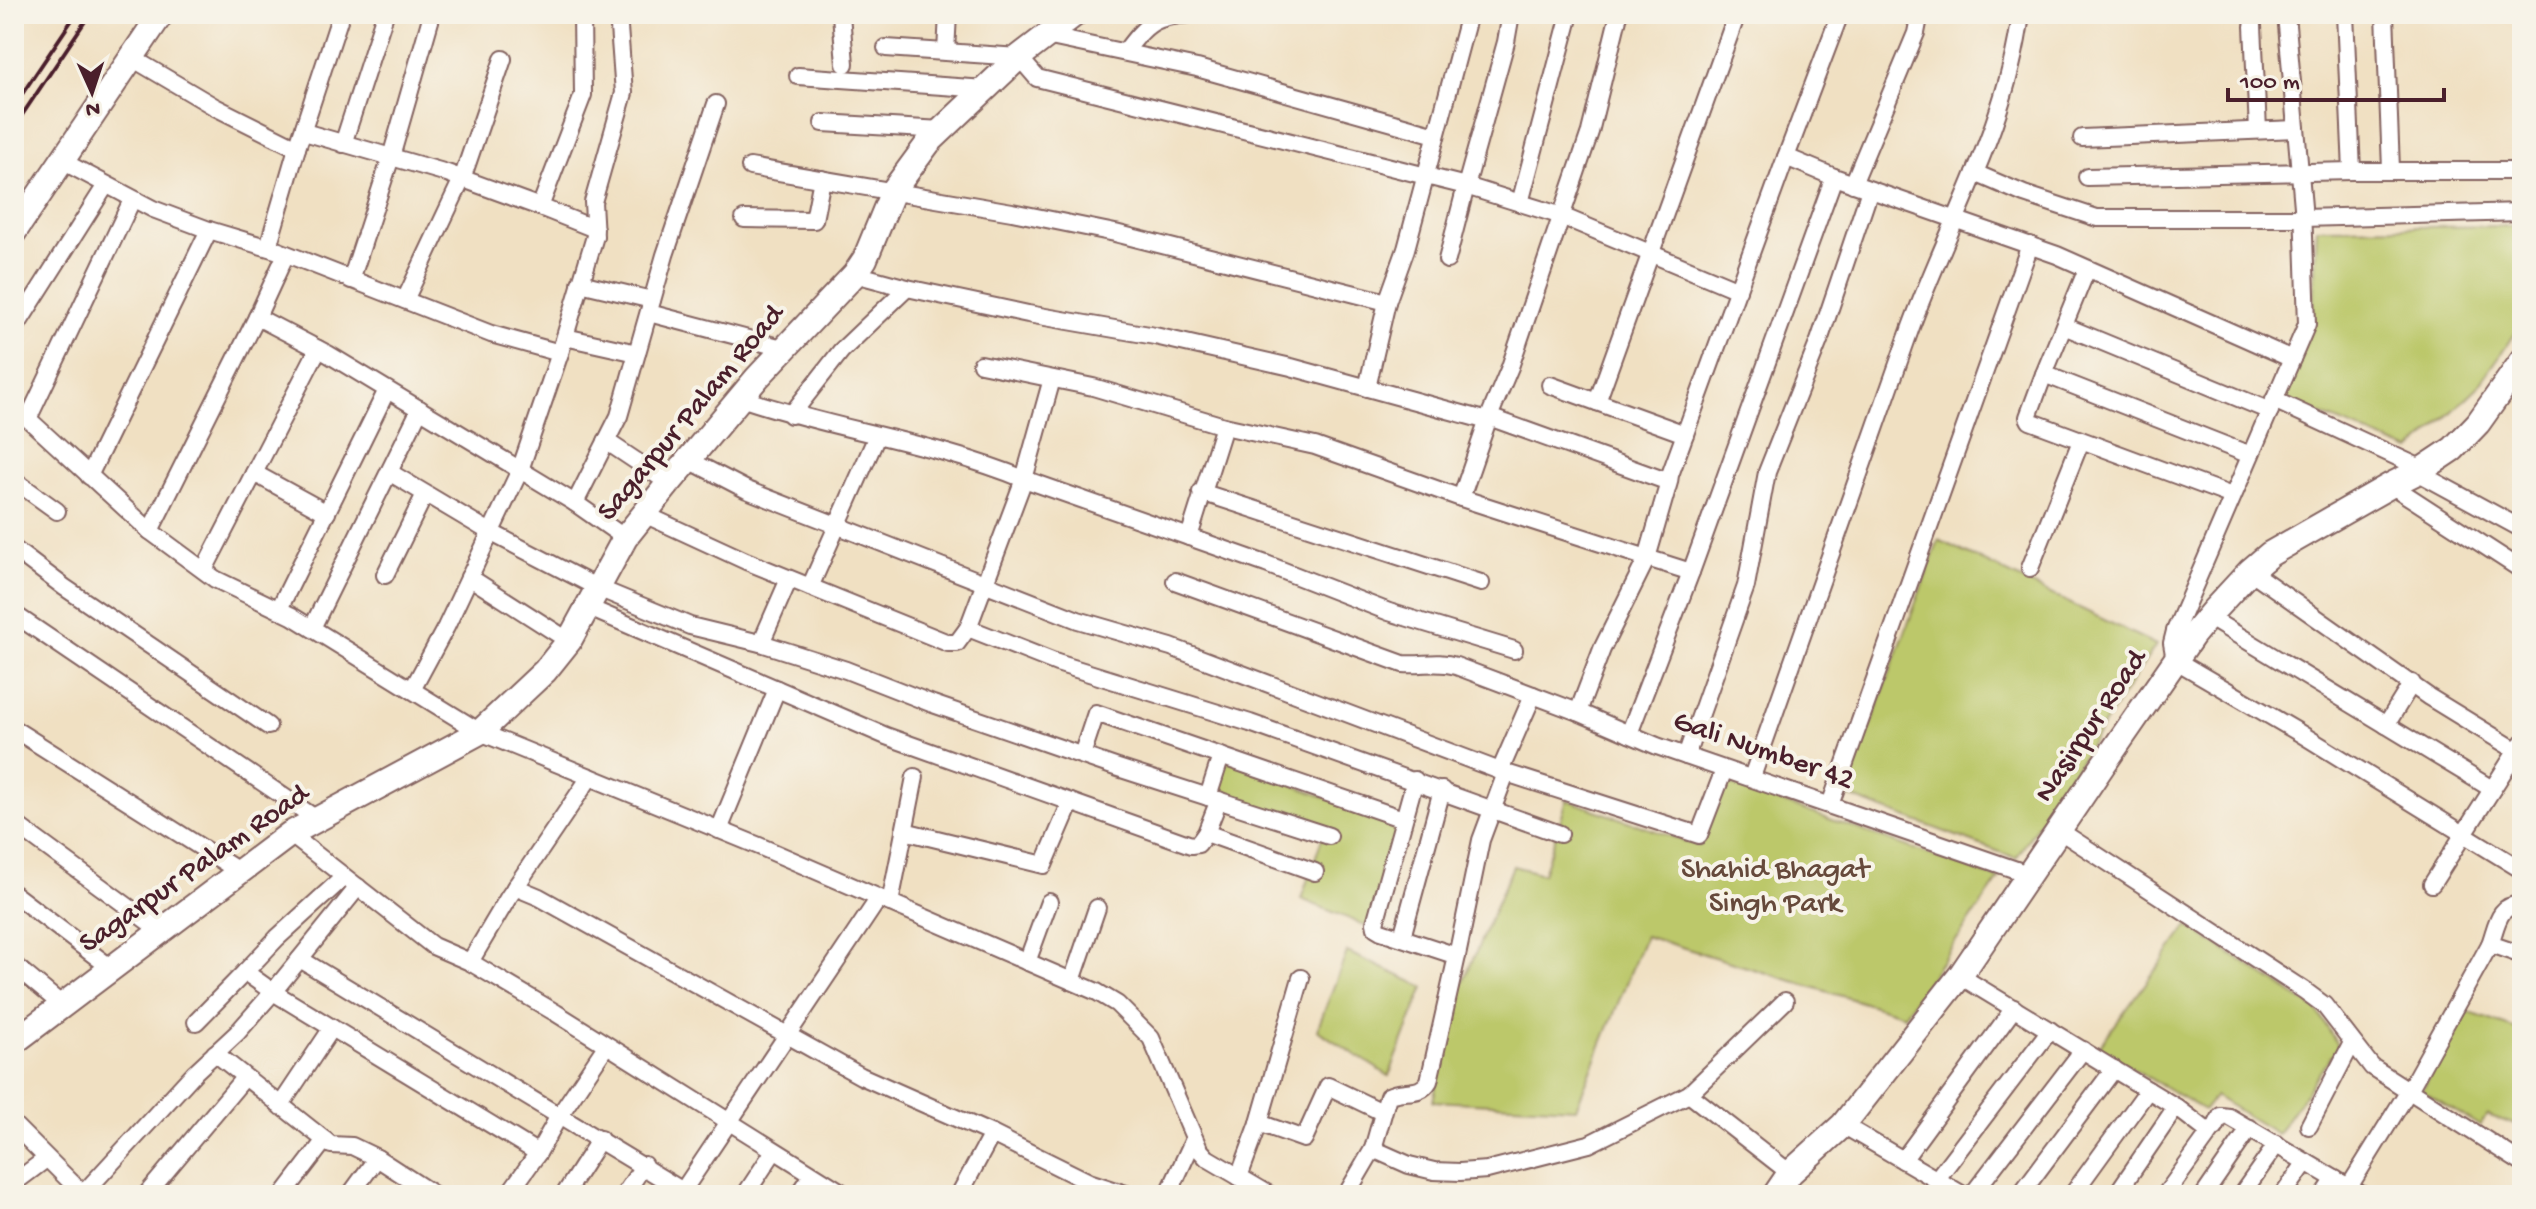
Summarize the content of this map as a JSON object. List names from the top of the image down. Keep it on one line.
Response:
{"streets":{"street":["Sagarpur Palam Road","Nasirpur Road","Gali Number 42"]},"crossings":[["Nasirpur Road","Gali Number 42"]],"parks":["Shahid Bhagat Singh Park"],"scale_bar":"100 m","north":"bottom"}
